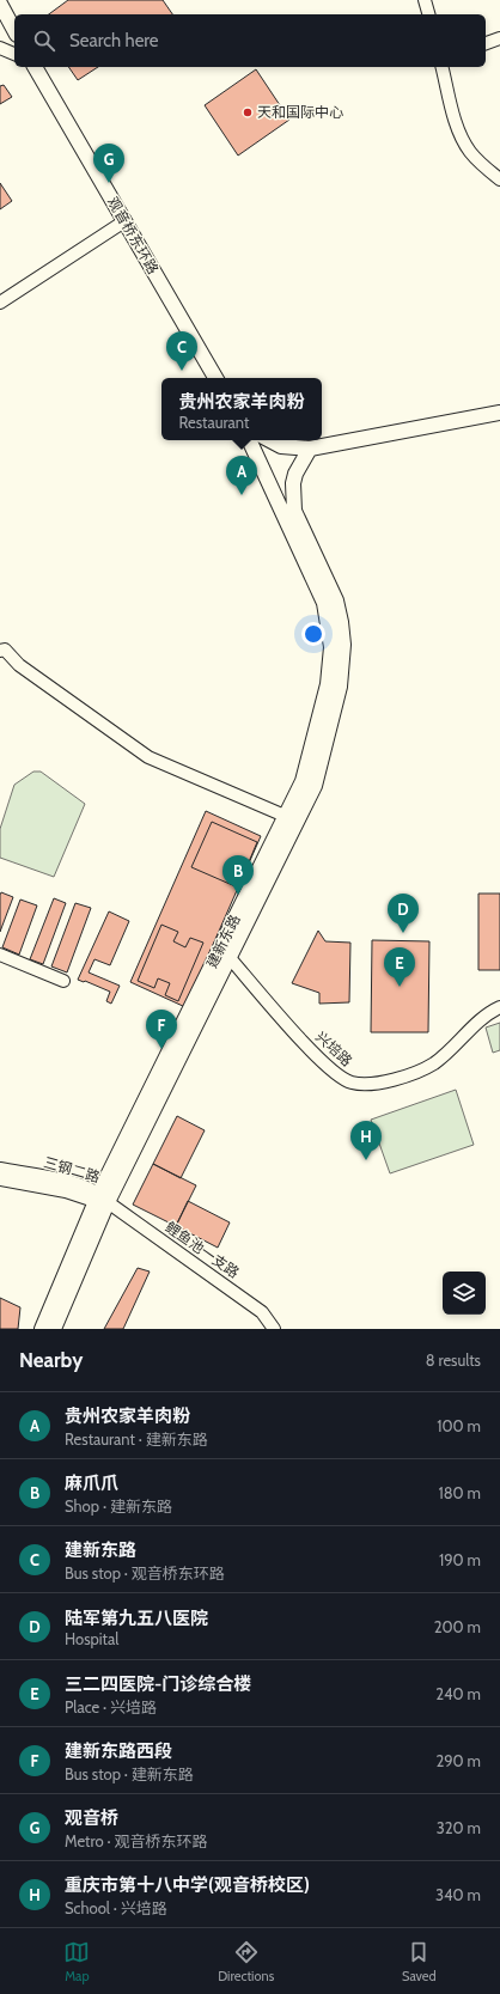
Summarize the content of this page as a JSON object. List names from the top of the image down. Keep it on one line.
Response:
{"streets":{"main road":["观音桥东环路","建新东路"],"street":["兴培路","三钢二路","鲤鱼池一支路"]},"crossings":[["建新东路","兴培路"],["建新东路","三钢二路"],["建新东路","鲤鱼池一支路"],["三钢二路","鲤鱼池一支路"]],"places":["天和国际中心"],"page":{"search":"Search here","pins":["G","C","A","B","D","E","F","H"],"popup":["贵州农家羊肉粉","Restaurant"],"heading":["Nearby","8 results"],"list":[{"mark":"A","name":"贵州农家羊肉粉","note":"Restaurant · 建新东路","value":"100 m"},{"mark":"B","name":"麻爪爪","note":"Shop · 建新东路","value":"180 m"},{"mark":"C","name":"建新东路","note":"Bus stop · 观音桥东环路","value":"190 m"},{"mark":"D","name":"陆军第九五八医院","note":"Hospital","value":"200 m"},{"mark":"E","name":"三二四医院-门诊综合楼","note":"Place · 兴培路","value":"240 m"},{"mark":"F","name":"建新东路西段","note":"Bus stop · 建新东路","value":"290 m"},{"mark":"G","name":"观音桥","note":"Metro · 观音桥东环路","value":"320 m"},{"mark":"H","name":"重庆市第十八中学(观音桥校区)","note":"School · 兴培路","value":"340 m"}],"nav":["Map","Directions","Saved"]}}
